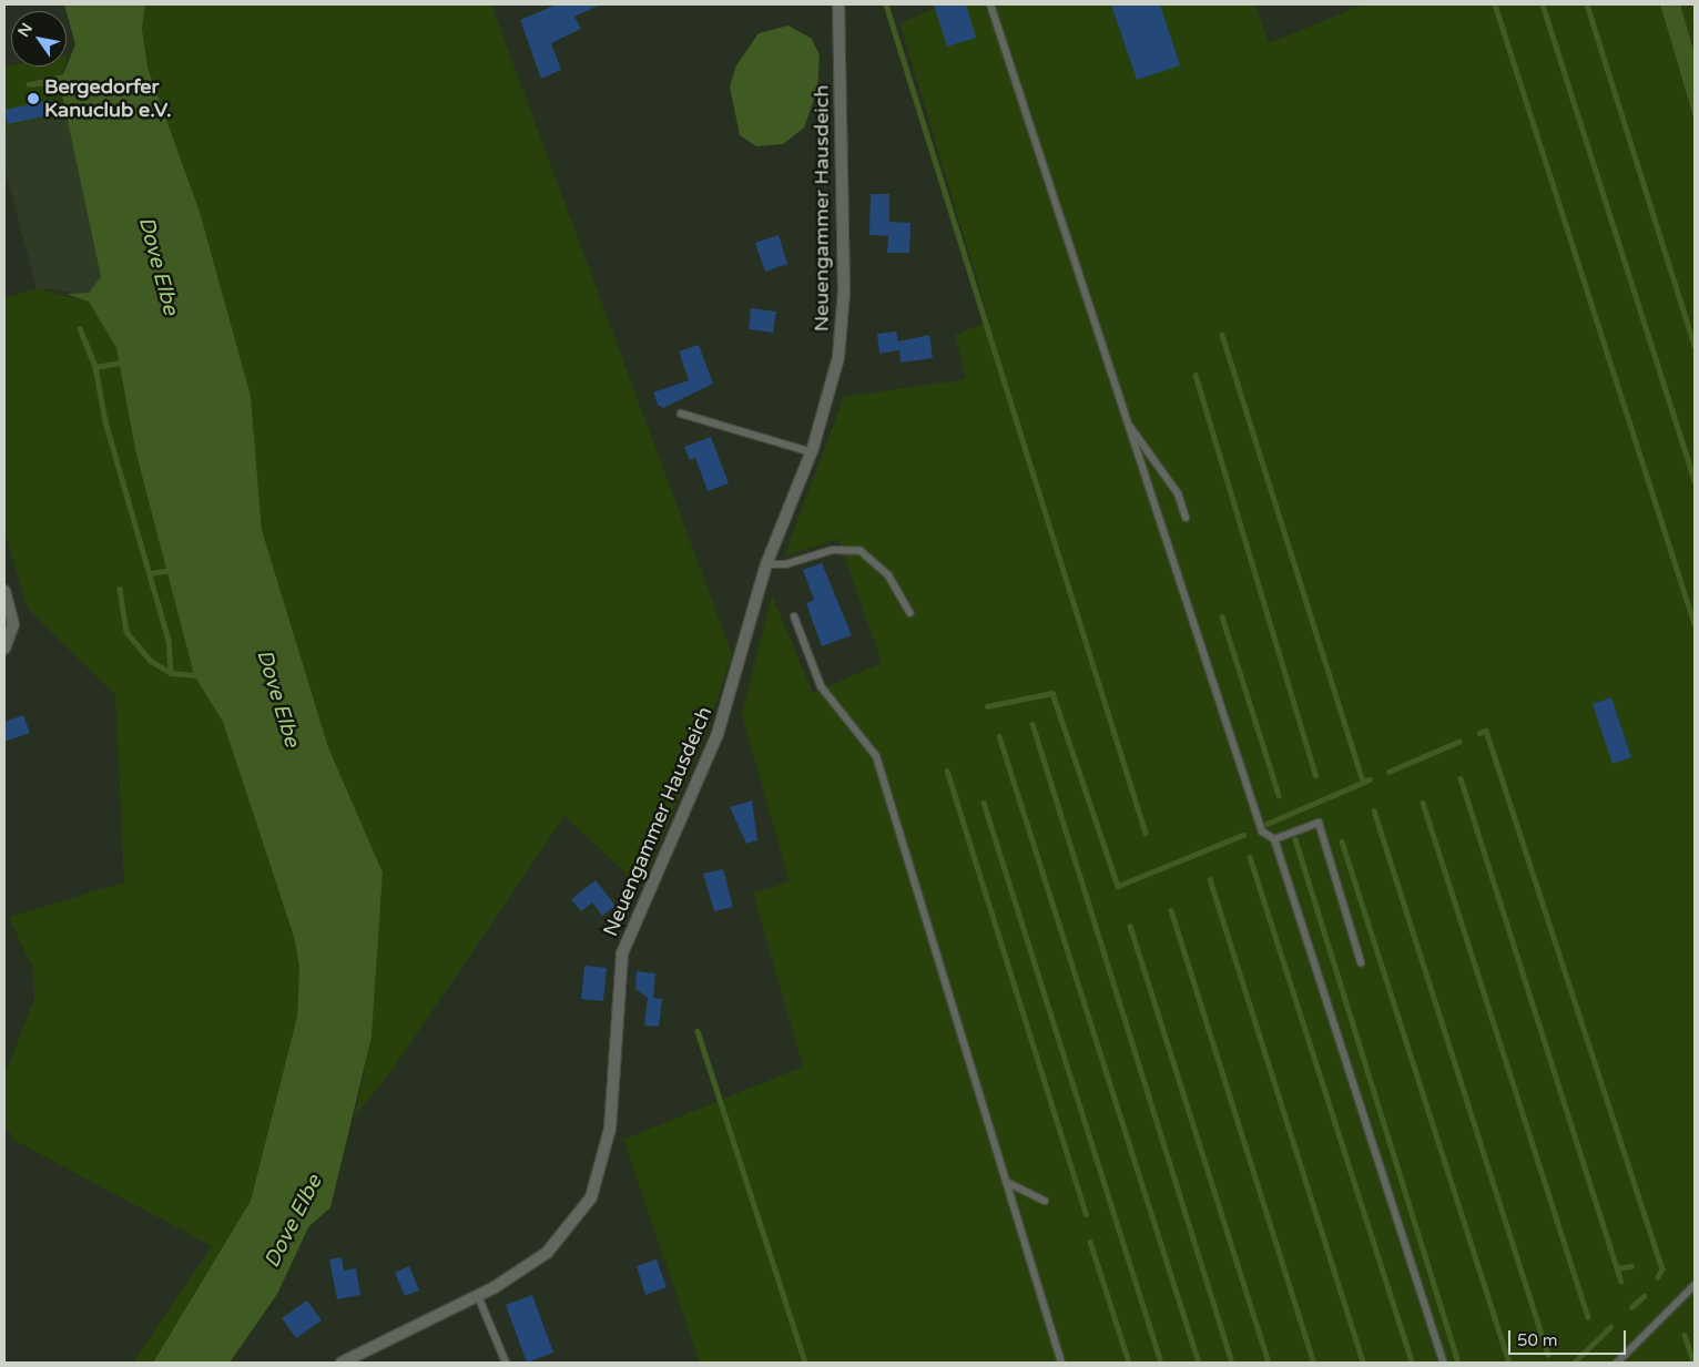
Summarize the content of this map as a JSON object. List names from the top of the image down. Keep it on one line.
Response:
{"streets":{"street":["Neuengammer Hausdeich"]},"water":["Dove Elbe"],"places":["Bergedorfer Kanuclub e.V."],"scale_bar":"50 m","north":"top left"}
